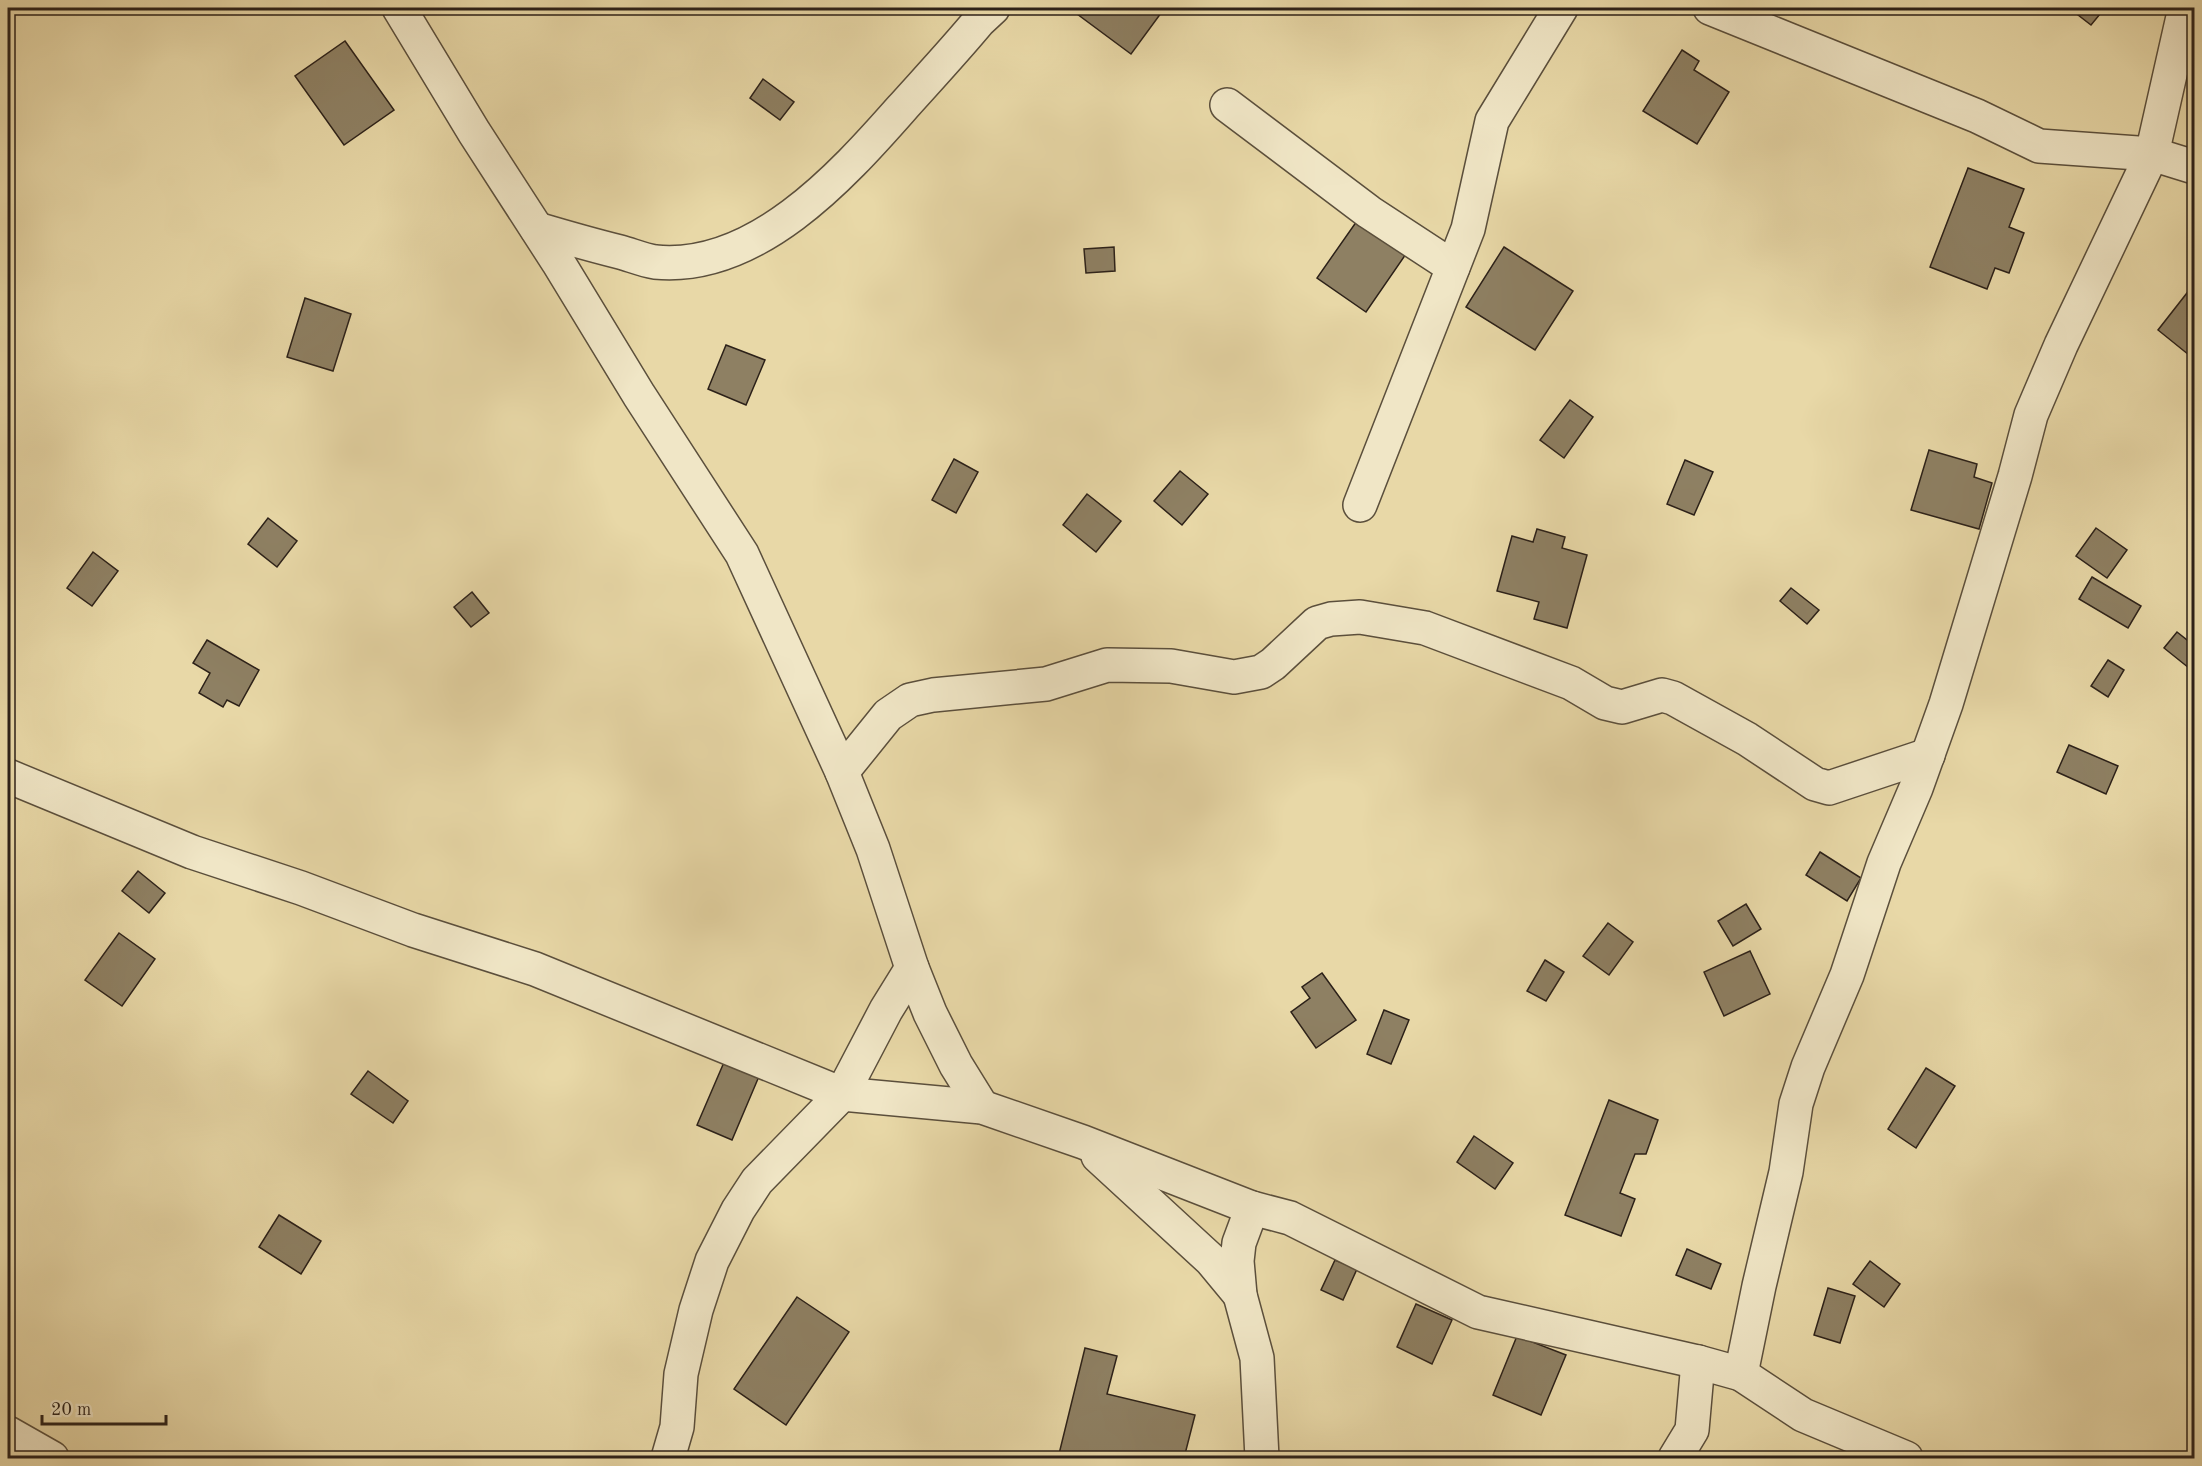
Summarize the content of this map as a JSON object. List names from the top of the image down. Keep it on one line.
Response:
{"scale_bar":"20 m"}
